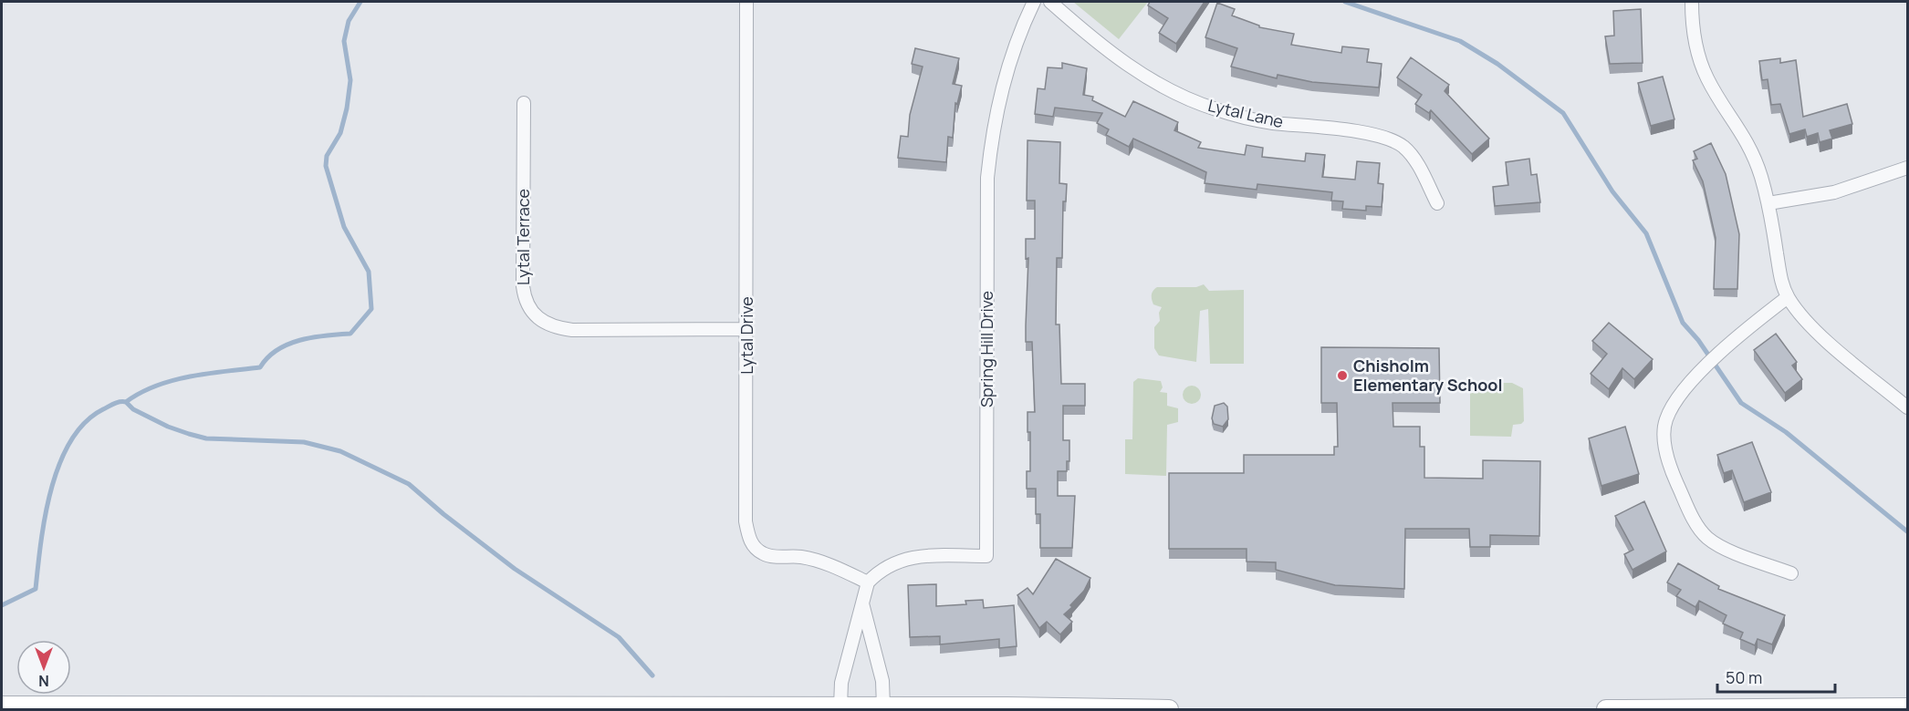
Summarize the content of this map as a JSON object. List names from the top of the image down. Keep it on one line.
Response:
{"streets":{"street":["Lytal Lane","Lytal Terrace","Lytal Drive","Spring Hill Drive"]},"crossings":[["Lytal Terrace","Lytal Drive"],["Lytal Drive","Spring Hill Drive"]],"places":["Chisholm Elementary School"],"scale_bar":"50 m","north":"bottom"}
